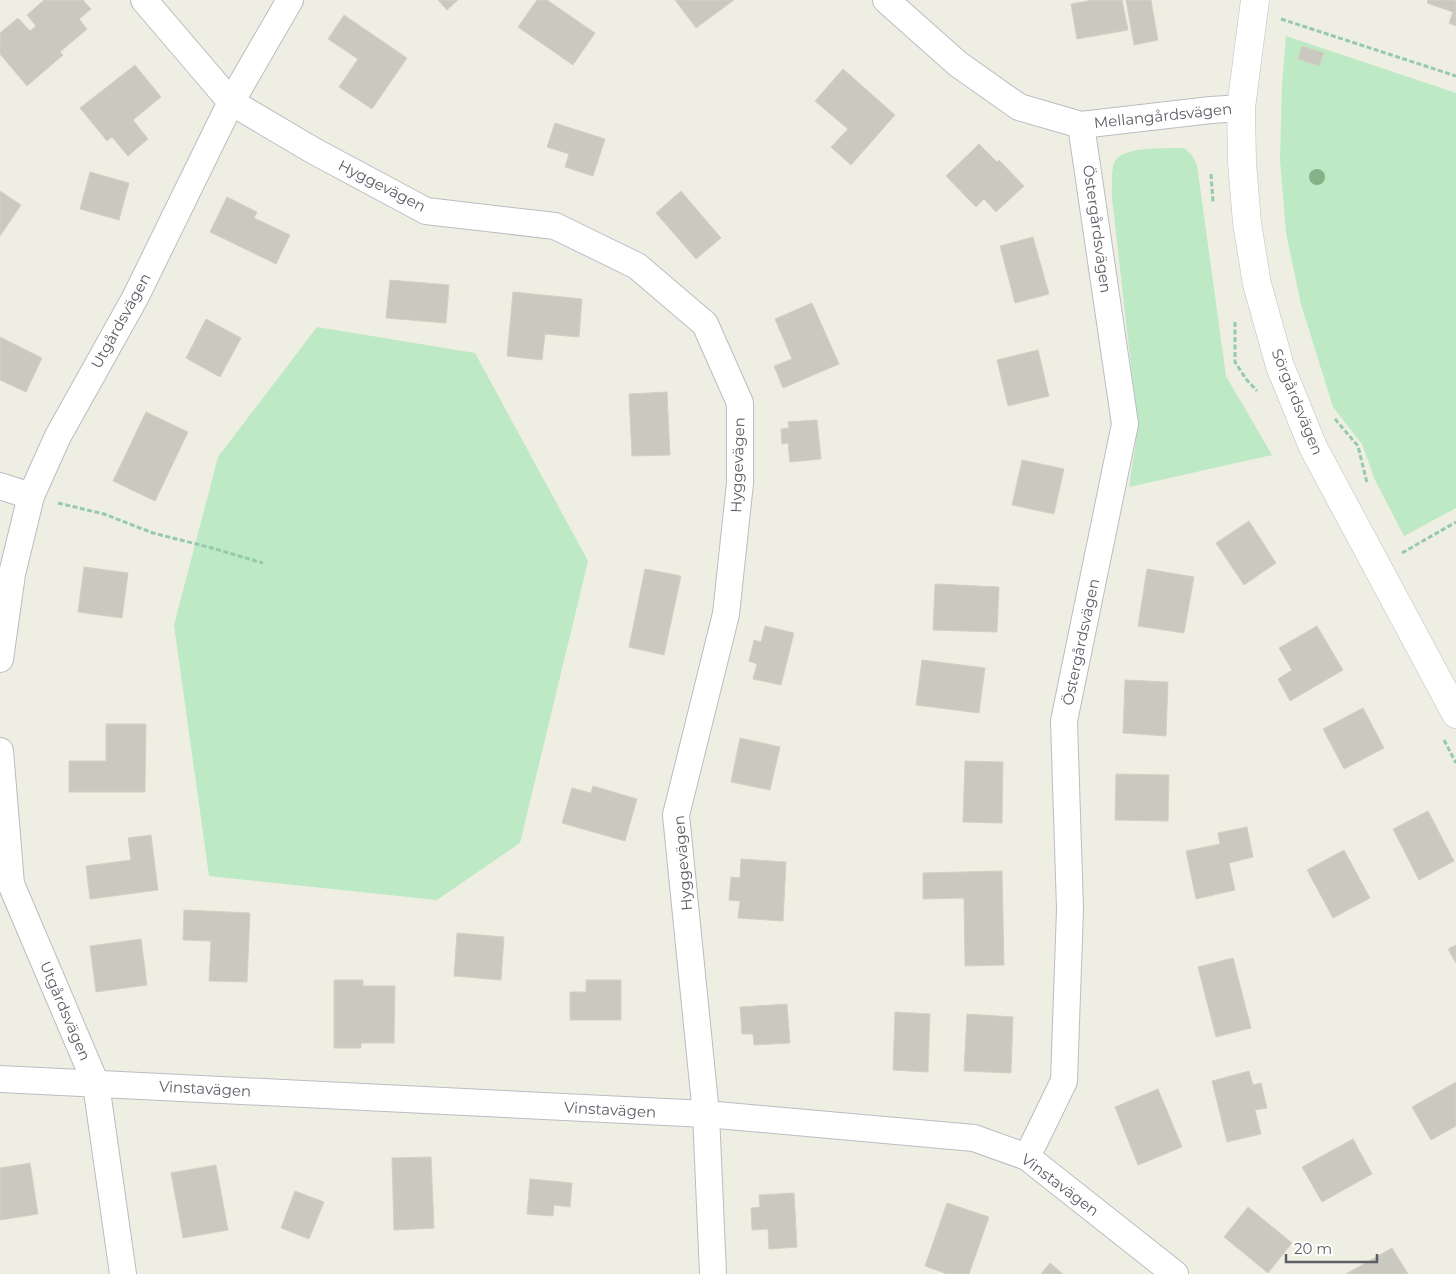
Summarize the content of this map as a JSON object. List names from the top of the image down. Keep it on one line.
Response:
{"streets":{"street":["Mellangårdsvägen","Hyggevägen","Östergårdsvägen","Utgårdsvägen","Sörgårdsvägen","Vinstavägen"]},"crossings":[["Mellangårdsvägen","Östergårdsvägen"],["Mellangårdsvägen","Sörgårdsvägen"],["Hyggevägen","Utgårdsvägen"],["Hyggevägen","Vinstavägen"],["Östergårdsvägen","Vinstavägen"],["Utgårdsvägen","Vinstavägen"]],"scale_bar":"20 m"}
